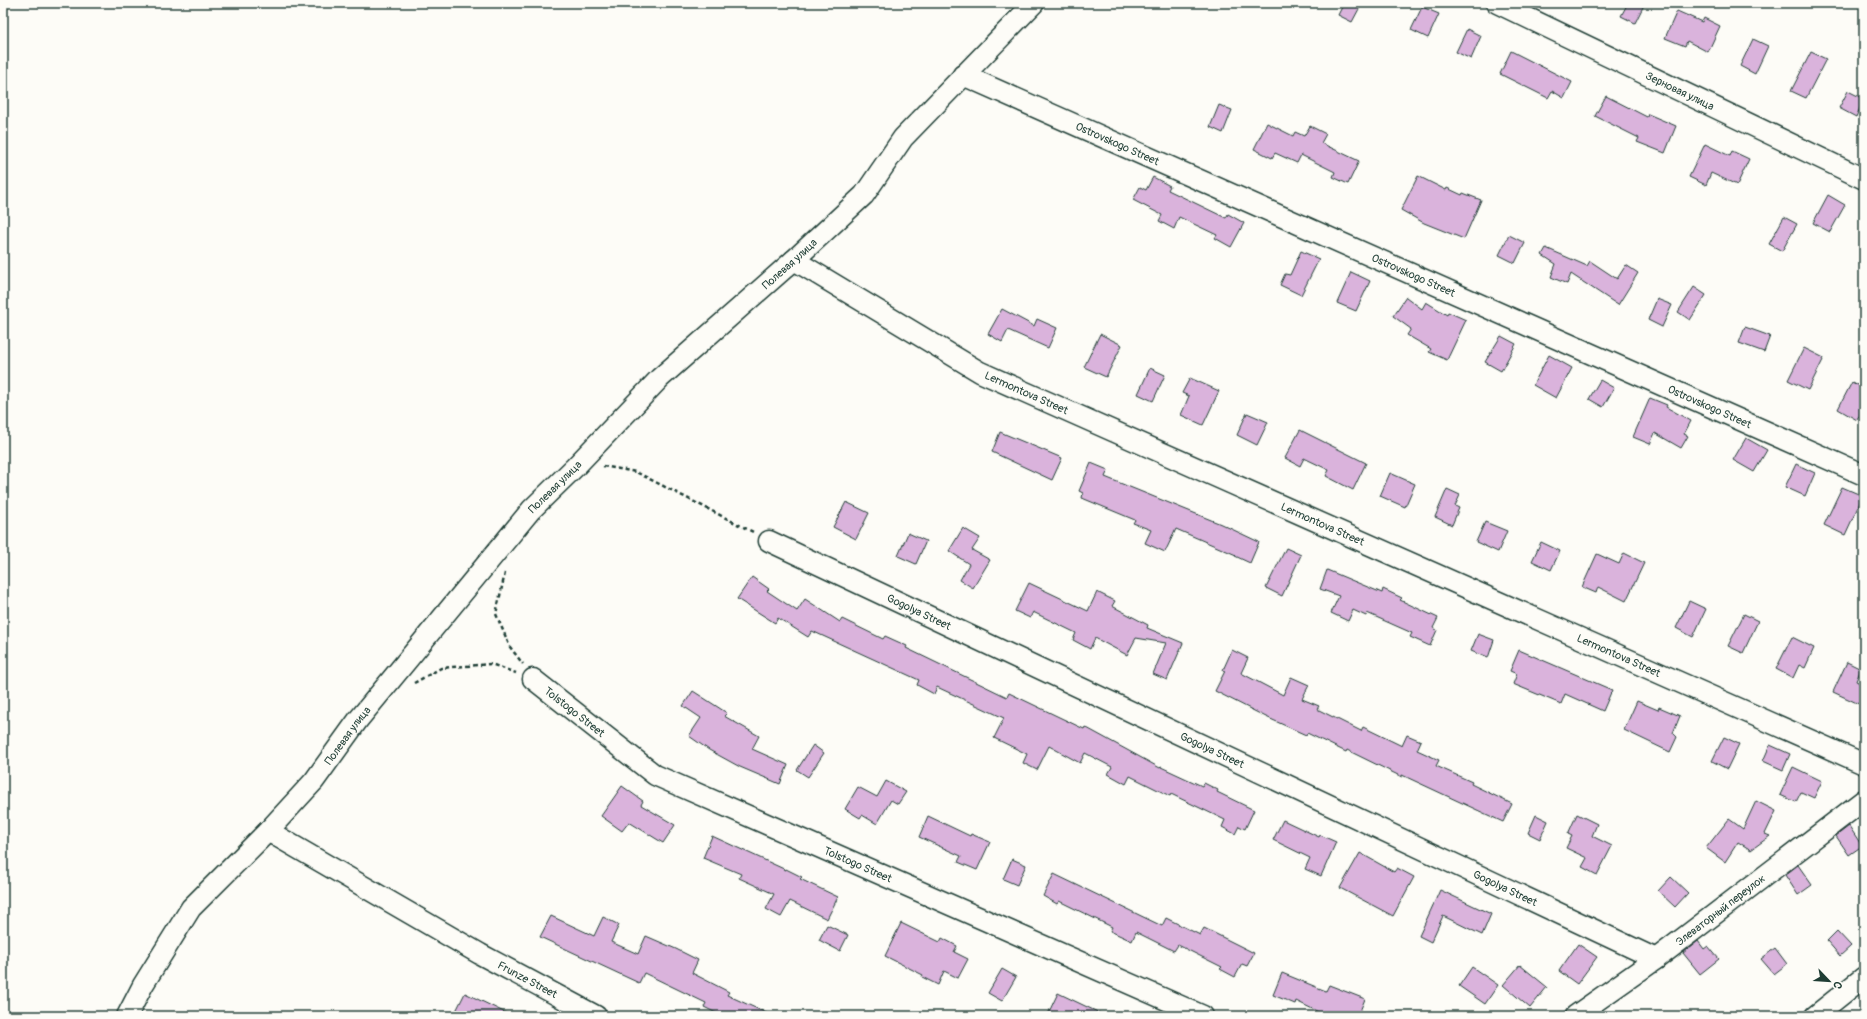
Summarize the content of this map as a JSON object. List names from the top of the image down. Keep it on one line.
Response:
{"streets":{"street":["Зерновая улица","Ostrovskogo Street","Полевая улица","Lermontova Street","Gogolya Street","Tolstogo Street","Элеваторный переулок","Frunze Street"]},"crossings":[["Ostrovskogo Street","Полевая улица"],["Полевая улица","Lermontova Street"],["Полевая улица","Frunze Street"],["Gogolya Street","Элеваторный переулок"]],"north":"bottom right"}
